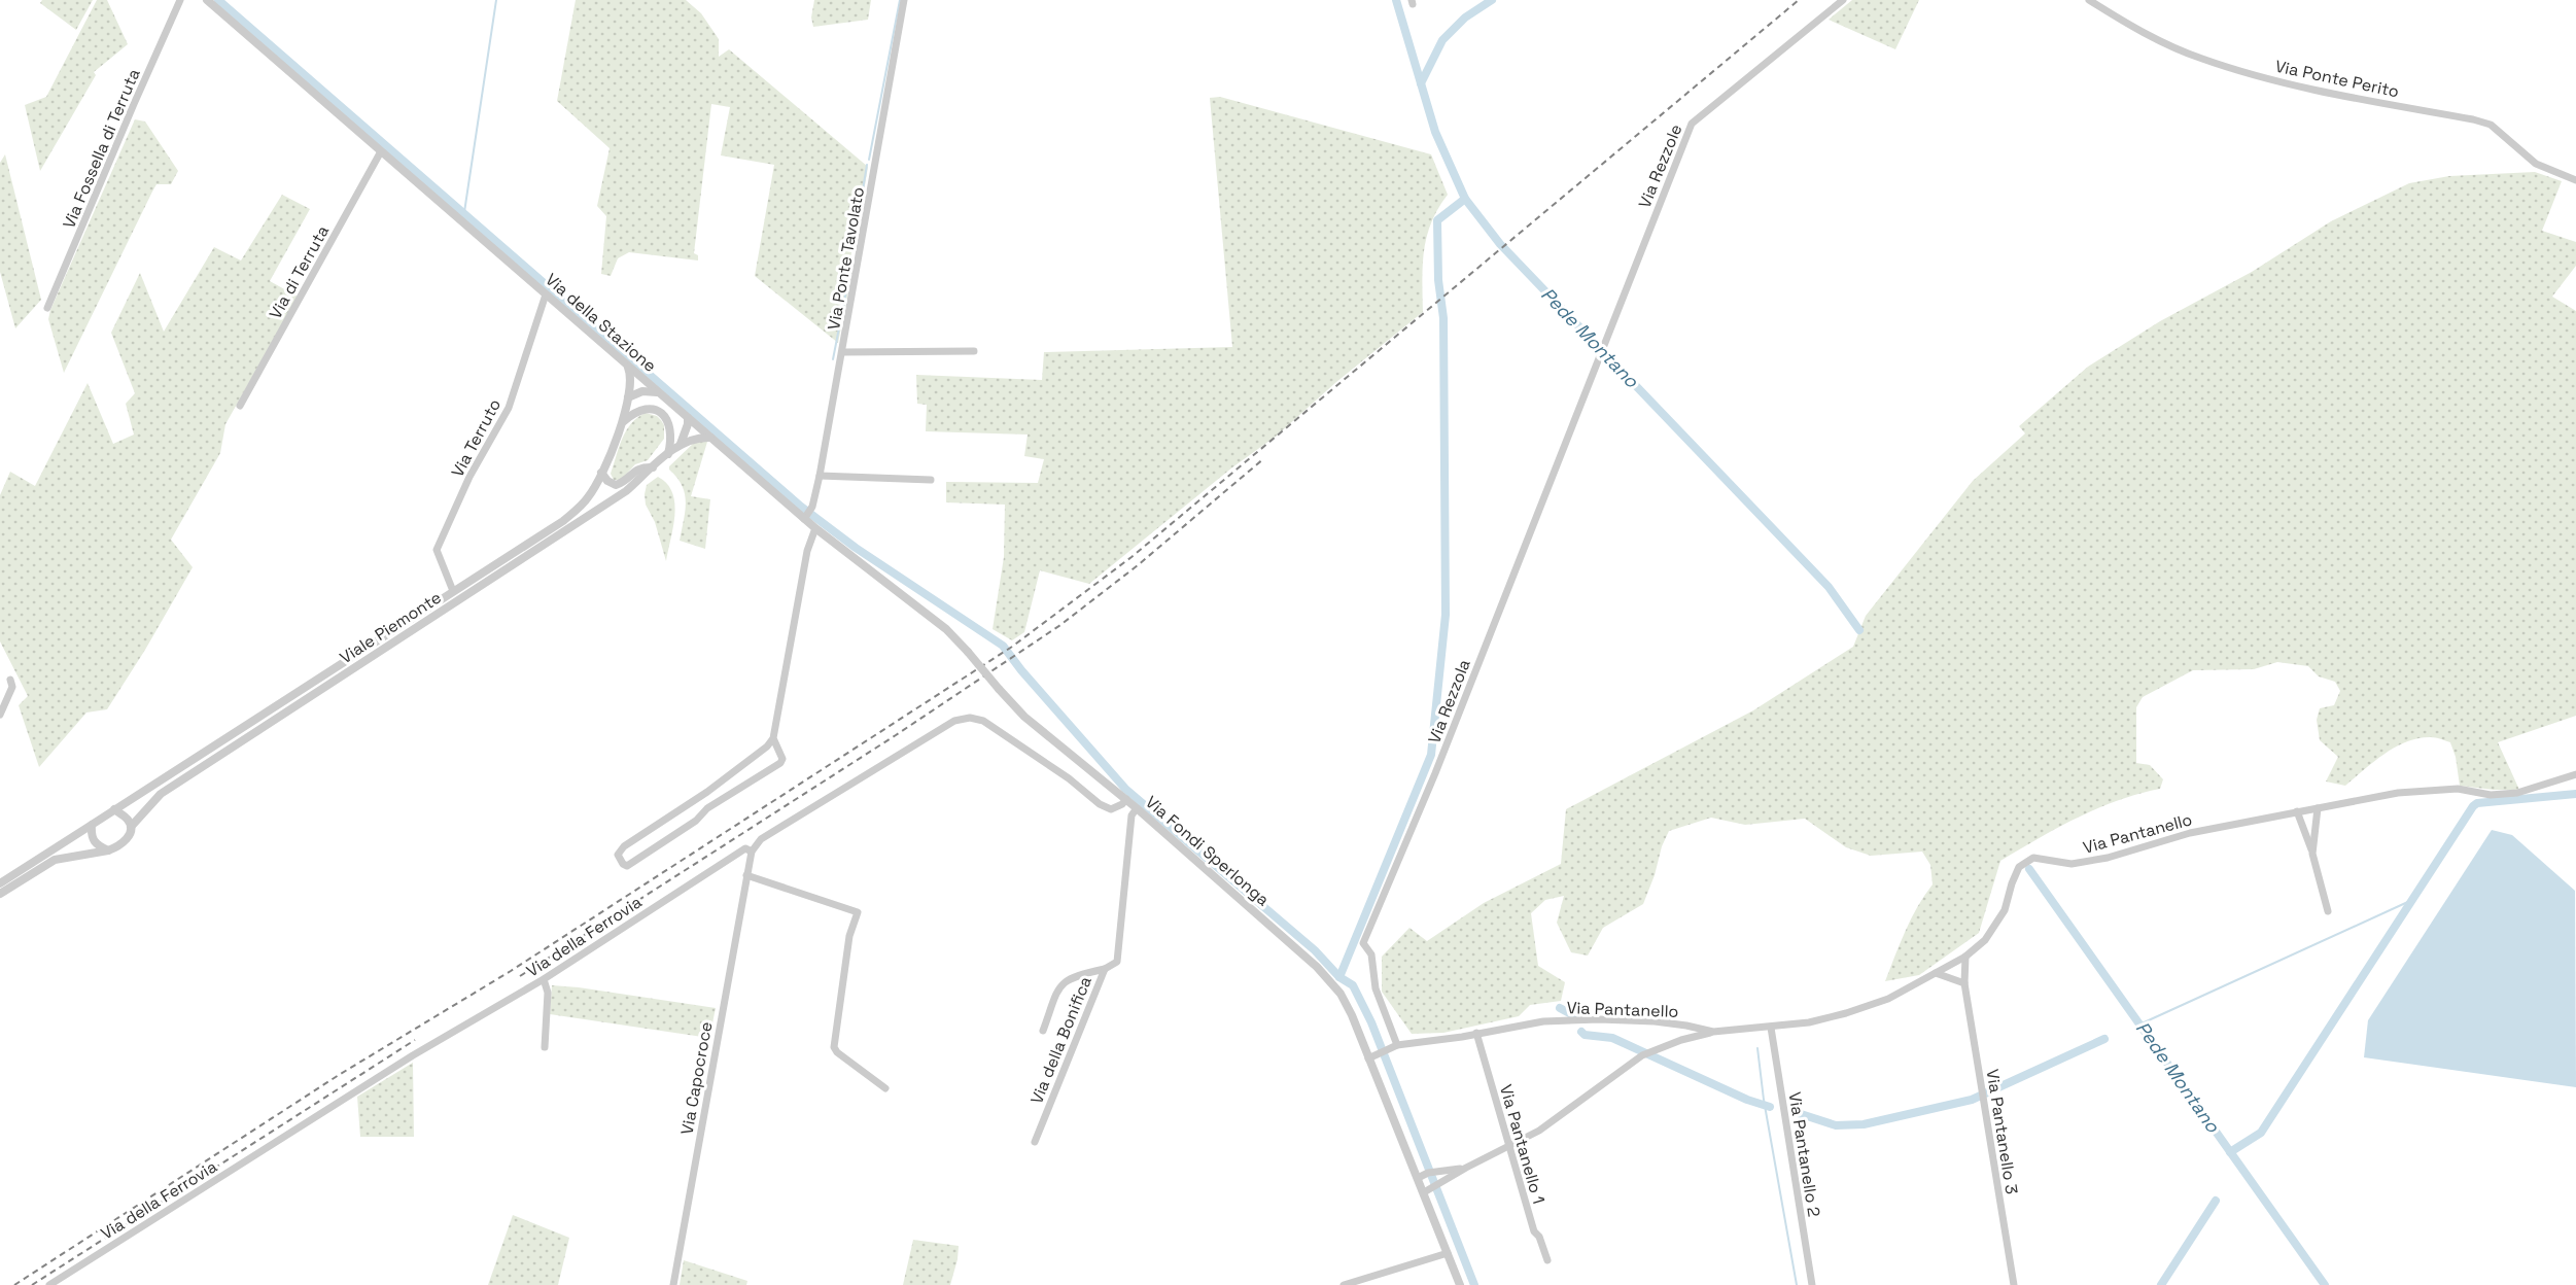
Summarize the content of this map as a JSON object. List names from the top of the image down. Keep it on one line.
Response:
{"streets":{"street":["Via Ponte Perito","Via Fossella di Terruta","Via Rezzole","Via Ponte Tavolato","Via di Terruta","Via della Stazione","Via Terruto","Viale Piemonte","Via Rezzola","Via Pantanello","Via Fondi Sperlonga","Via della Ferrovia","Via della Bonifica","Via Capocroce","Via Pantanello 3","Via Pantanello 1","Via Pantanello 2"]},"crossings":[["Via Rezzole","Via Rezzola"],["Via Ponte Tavolato","Via della Stazione"],["Via di Terruta","Via della Stazione"],["Via della Stazione","Via Terruto"],["Via della Stazione","Viale Piemonte"],["Via della Stazione","Via Fondi Sperlonga"],["Via Terruto","Viale Piemonte"],["Via Rezzola","Via Pantanello"],["Via Pantanello","Via Fondi Sperlonga"],["Via Pantanello","Via Pantanello 3"],["Via Pantanello","Via Pantanello 1"],["Via Pantanello","Via Pantanello 2"],["Via Fondi Sperlonga","Via della Ferrovia"],["Via Fondi Sperlonga","Via della Bonifica"],["Via della Ferrovia","Via Capocroce"]],"water":["Pede Montano"]}
